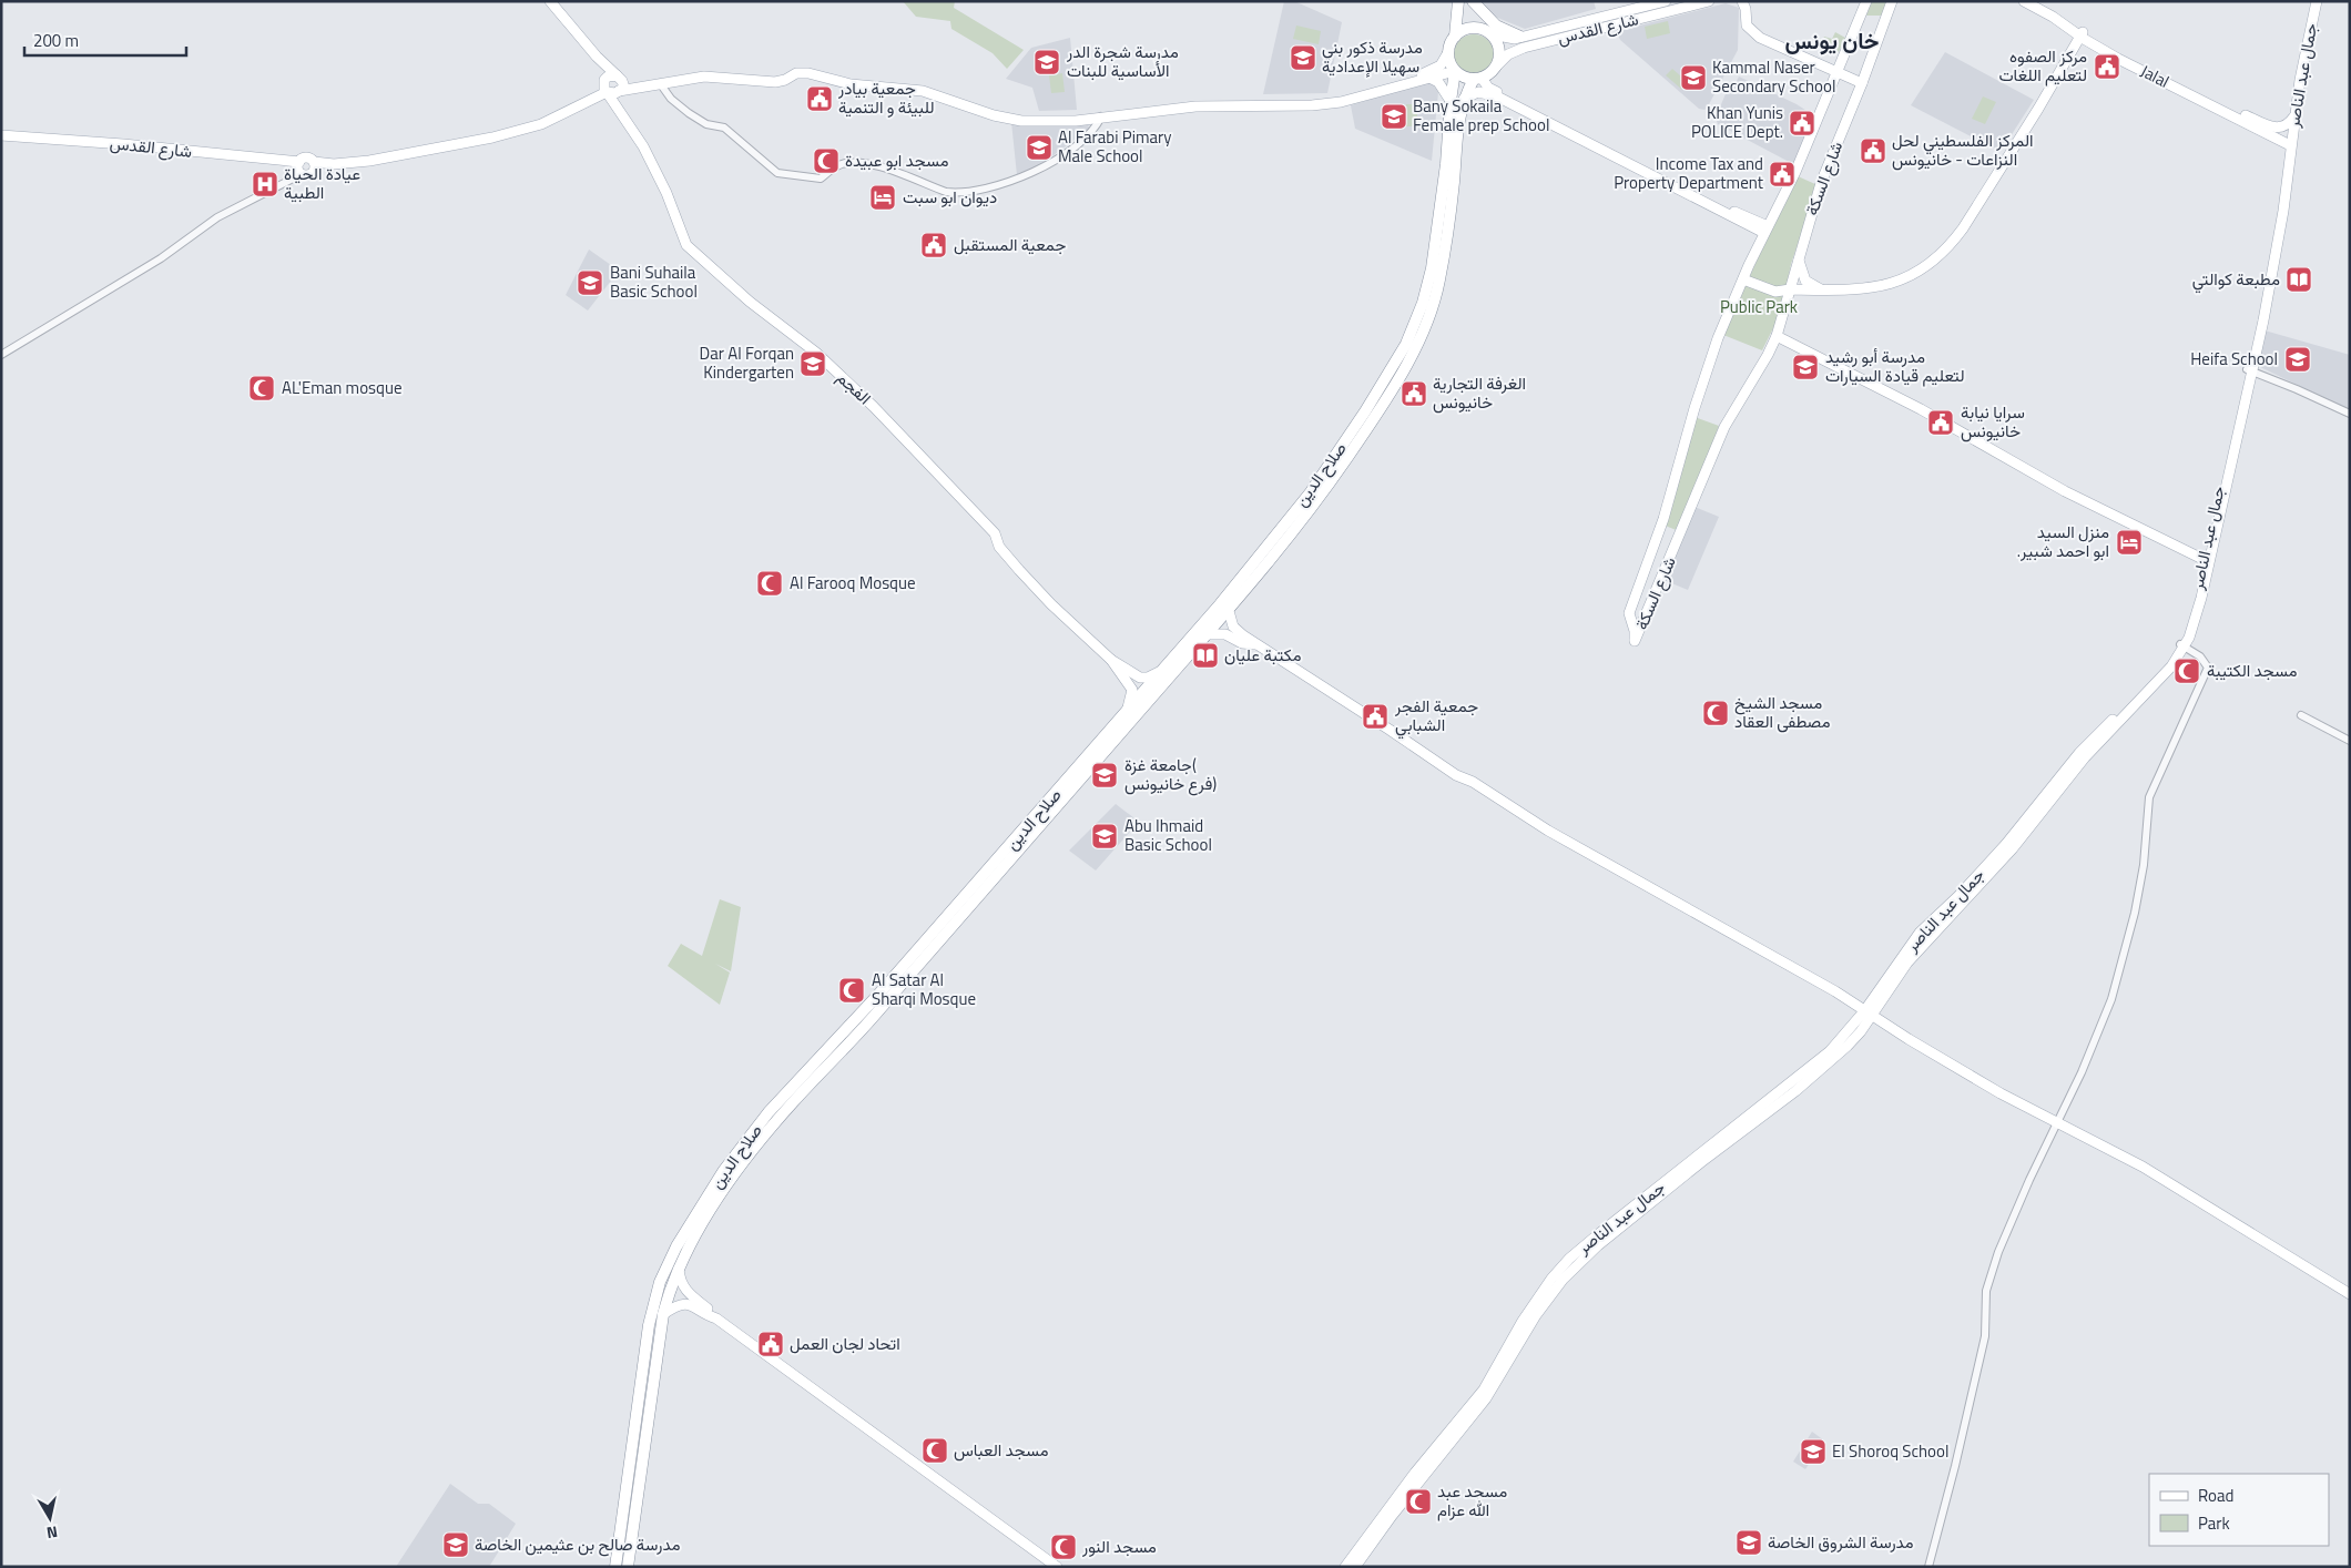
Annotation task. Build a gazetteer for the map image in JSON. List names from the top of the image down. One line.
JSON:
{"streets":{"highway":["صلاح الدين"],"main road":["شارع القدس","جمال عبد الناصر","Jalal","شارع السكة","الفجم"]},"crossings":[["شارع القدس","صلاح الدين"],["جمال عبد الناصر","Jalal"]],"districts":["خان يونس"],"parks":["Public Park"],"places":{"school or university":["مدرسة ذكور بني سهيلا الإعدادية","مدرسة شجرة الدر الأساسية للبنات","Kammal Naser Secondary School","Bany Sokaila Female prep School","Al Farabi Pimary Male School","Bani Suhaila Basic School","Heifa School","Dar Al Forqan Kindergarten","مدرسة أبو رشيد لتعليم قيادة السيارات","جامعة غزة( فرع خانيونس)","Abu Ihmaid Basic School","El Shoroq School","مدرسة الشروق الخاصة","مدرسة صالح بن عثيمين الخاصة"],"public building":["مركز الصفوه لتعليم اللغات","جمعية بيادر للبيئة و التنمية","Khan Yunis POLICE Dept.","المركز الفلسطيني لحل النزاعات - خانيونس","Income Tax and Property Department","جمعية المستقبل","الغرفة التجارية خانيونس","سرايا نيابة خانيونس","جمعية الفجر الشبابي","اتحاد لجان العمل"],"mosque":["مسجد ابو عبيدة","AL'Eman mosque","Al Farooq Mosque","مسجد الكتيبة","مسجد الشيخ مصطفى العقاد","Al Satar Al Sharqi Mosque","مسجد العباس","مسجد عبد الله عزام","مسجد النور"],"hospital":["عيادة الحياة الطبية"],"hotel":["ديوان ابو سبت","منزل السيد .ابو احمد شبير"],"library":["مطبعة كوالتي","مكتبة عليان"]},"legend":["Road","Park"],"scale_bar":"200 m","north":"bottom"}
